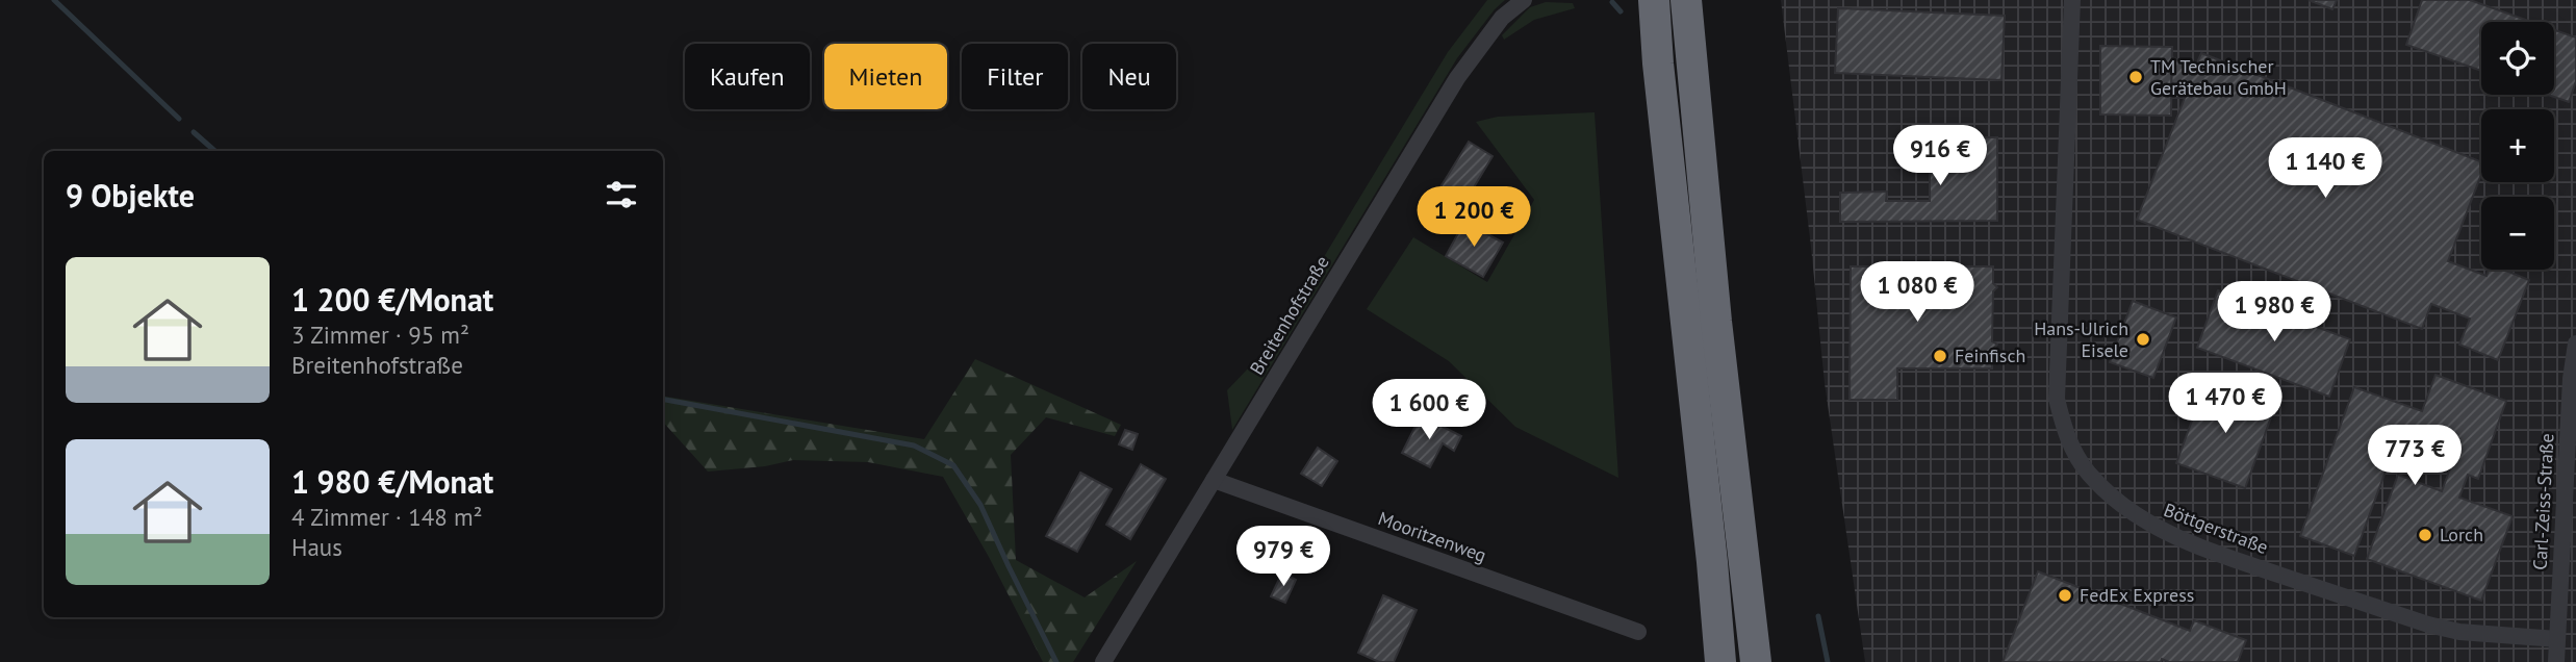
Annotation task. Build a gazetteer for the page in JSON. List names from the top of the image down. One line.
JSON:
{"streets":{"street":["Breitenhofstraße","Carl-Zeiss-Straße","Böttgerstraße","Mooritzenweg"]},"crossings":[["Breitenhofstraße","Mooritzenweg"],["Carl-Zeiss-Straße","Böttgerstraße"]],"places":["TM Technischer Gerätebau GmbH","Hans-Ulrich Eisele","Feinfisch","Lorch","FedEx Express"],"page":{"map_buttons":["+","−"],"chip":["Kaufen","Mieten","Filter","Neu"],"price":["916 €","1 140 €","1 200 €","1 080 €","1 980 €","1 470 €","1 600 €","773 €","979 €"],"heading":"9 Objekte","list":[{"name":"1 200 €/Monat","note":"3 Zimmer · 95 m² · Breitenhofstraße"},{"name":"1 980 €/Monat","note":"4 Zimmer · 148 m² · Haus"}]}}
